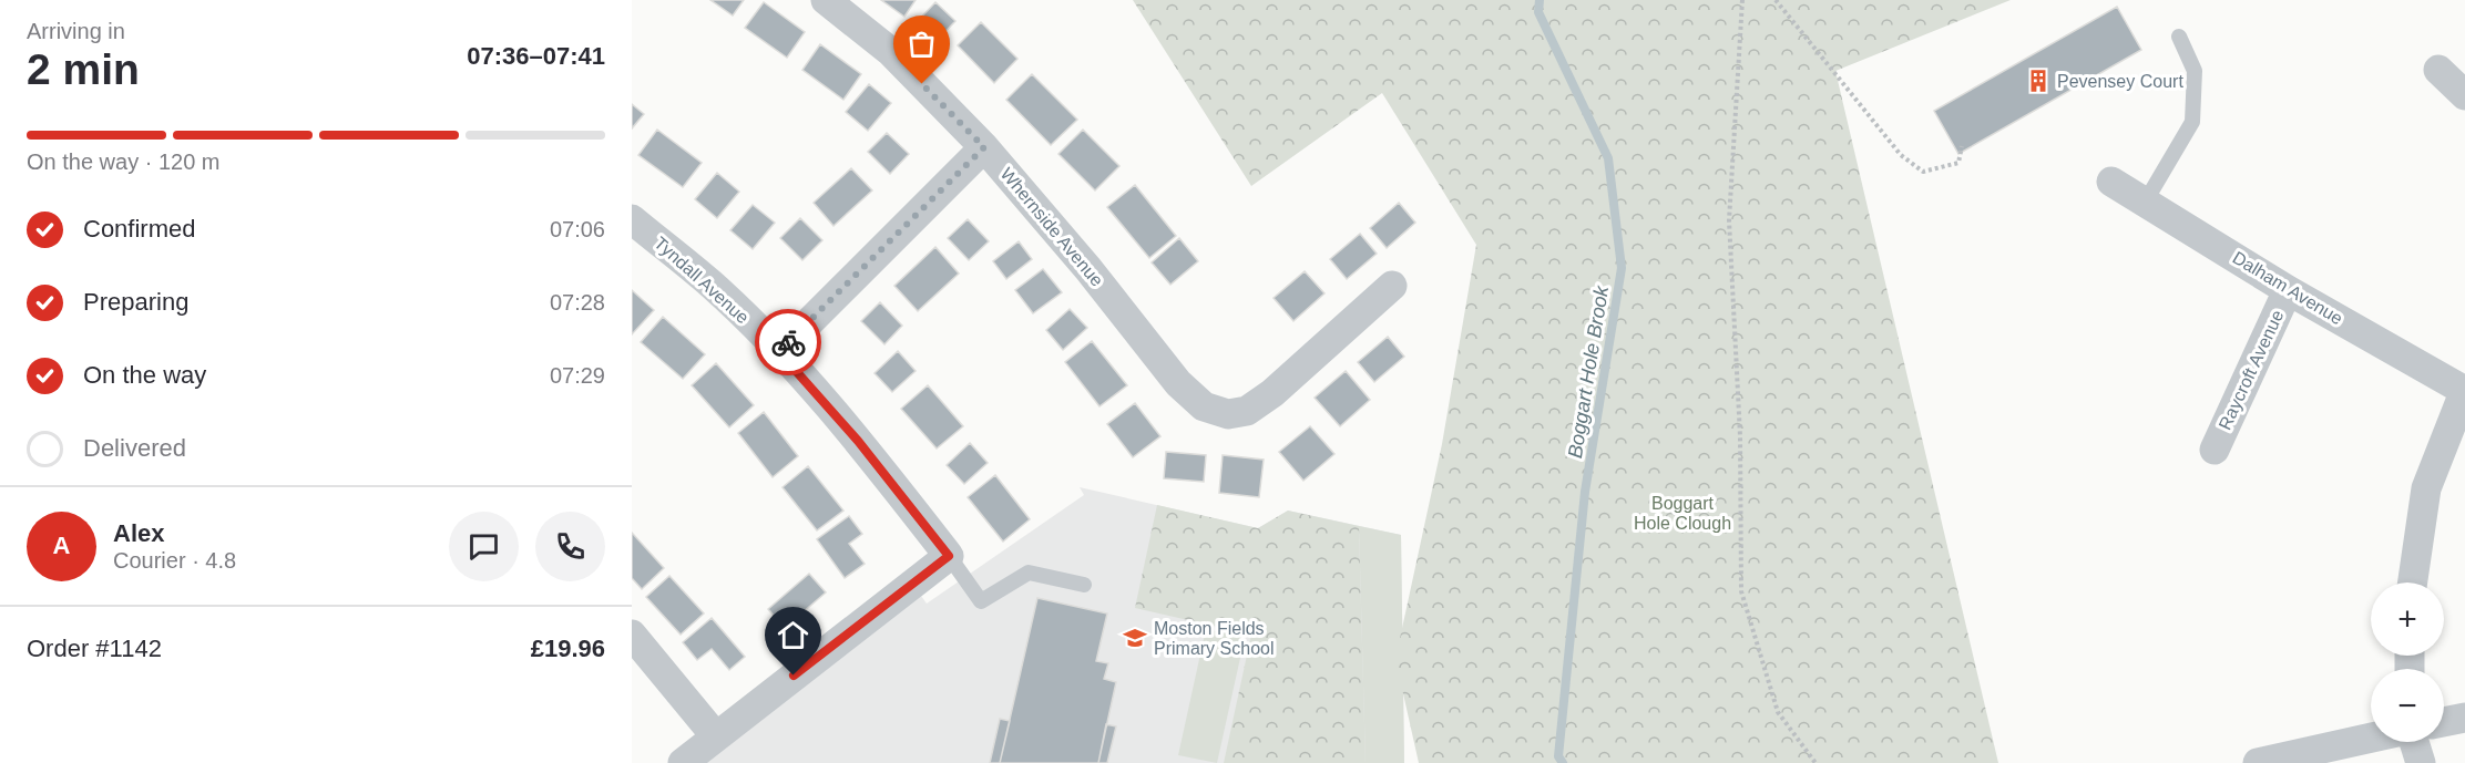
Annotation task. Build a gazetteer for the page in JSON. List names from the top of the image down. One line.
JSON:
{"streets":{"street":["Whernside Avenue","Tyndall Avenue","Dalham Avenue","Raycroft Avenue"]},"crossings":[["Dalham Avenue","Raycroft Avenue"]],"water":["Boggart Hole Brook"],"parks":["Boggart Hole Clough"],"places":{"building":["Pevensey Court"],"school or university":["Moston Fields Primary School"]},"page":{"heading":["2 min","Arriving in","07:36–07:41"],"panel":["Alex","Courier · 4.8","Order #1142","£19.96"],"bar":"On the way · 120 m","list":[["Confirmed","07:06"],["Preparing","07:28"],["On the way","07:29"],"Delivered"],"round":"A","map_buttons":["+","−"]}}
